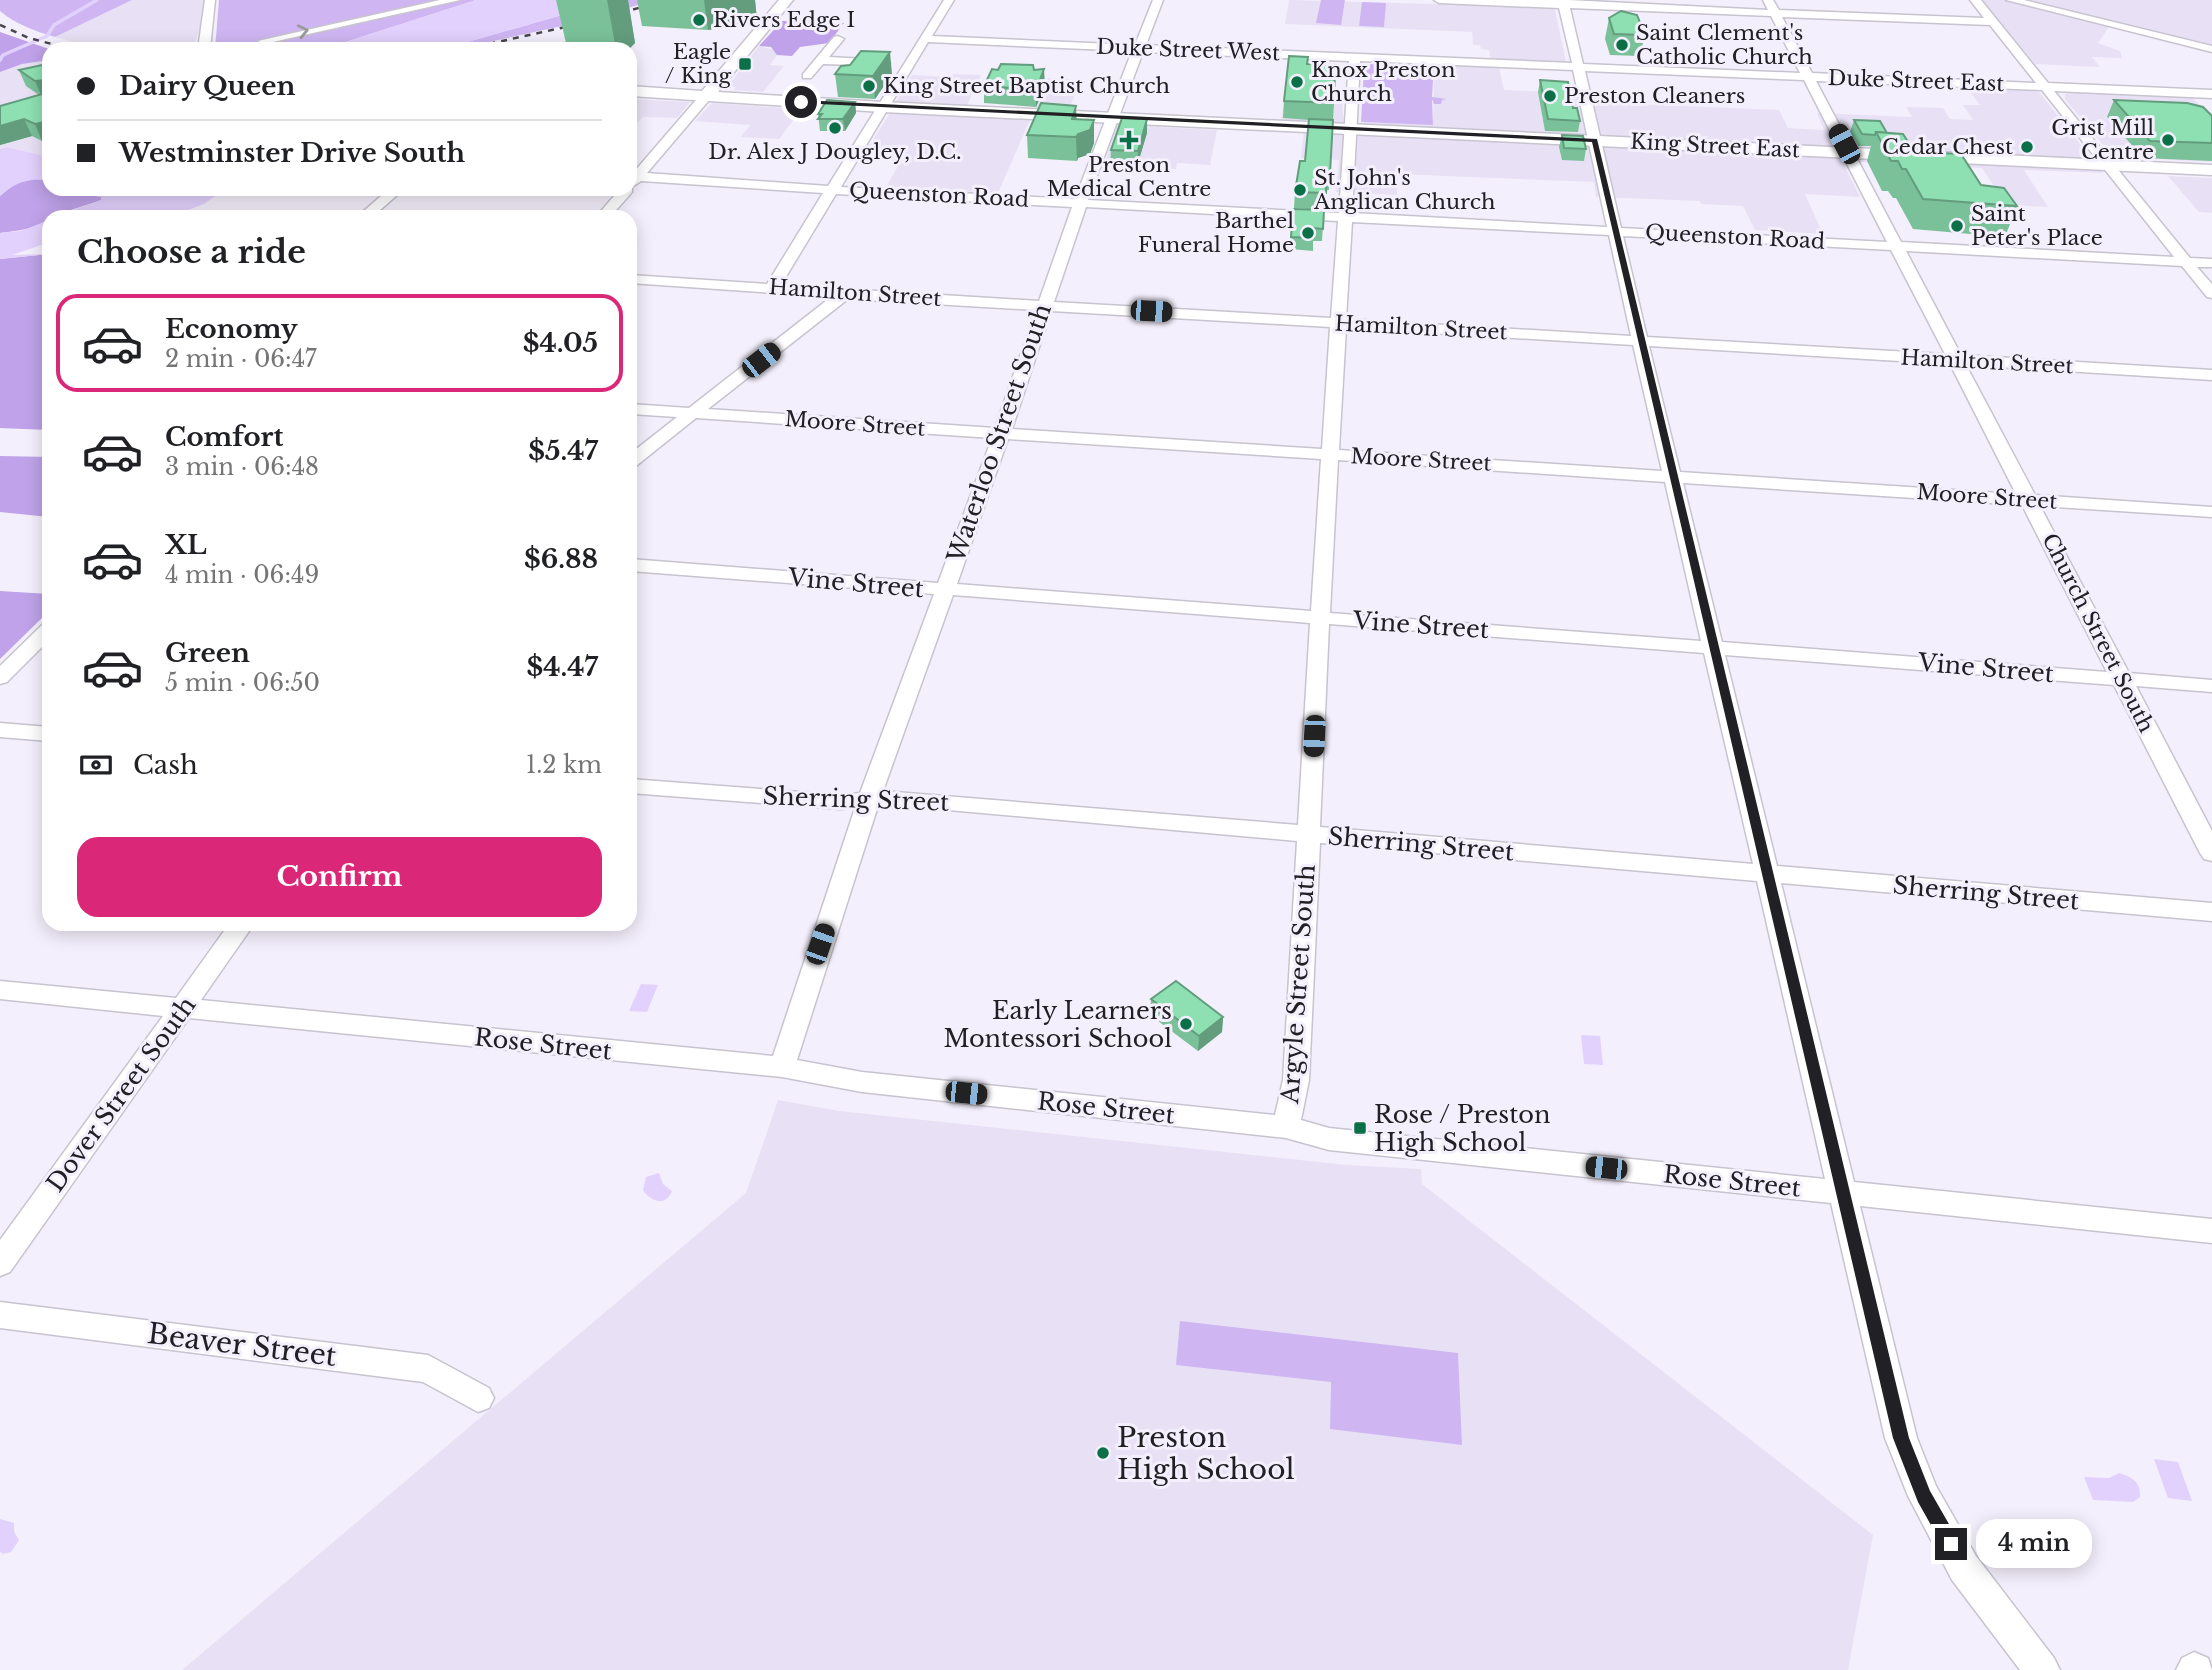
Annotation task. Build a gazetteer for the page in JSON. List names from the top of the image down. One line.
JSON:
{"streets":{"main road":["King Street East"],"street":["Duke Street West","Duke Street East","Queenston Road","Hamilton Street","Moore Street","Waterloo Street South","Vine Street","Church Street South","Sherring Street","Argyle Street South","Rose Street","Dover Street South","Beaver Street"]},"crossings":[["Duke Street West","Duke Street East"],["Duke Street West","Waterloo Street South"],["Duke Street West","Argyle Street South"],["Duke Street East","Church Street South"],["King Street East","Waterloo Street South"],["King Street East","Church Street South"],["King Street East","Argyle Street South"],["Queenston Road","Waterloo Street South"],["Queenston Road","Church Street South"],["Queenston Road","Argyle Street South"],["Hamilton Street","Waterloo Street South"],["Hamilton Street","Church Street South"],["Hamilton Street","Argyle Street South"],["Moore Street","Waterloo Street South"],["Moore Street","Church Street South"],["Moore Street","Argyle Street South"],["Waterloo Street South","Vine Street"],["Waterloo Street South","Sherring Street"],["Waterloo Street South","Rose Street"],["Vine Street","Church Street South"],["Vine Street","Argyle Street South"],["Sherring Street","Argyle Street South"],["Argyle Street South","Rose Street"],["Rose Street","Dover Street South"]],"places":{"other":["Rivers Edge I","Saint Clement's Catholic Church","Knox Preston Church","King Street Baptist Church","Preston Cleaners","Dr. Alex J Dougley, D.C.","Grist Mill Centre","Cedar Chest","St. John's Anglican Church","Saint Peter's Place","Barthel Funeral Home","Early Learners Montessori School","Preston High School"],"transit":["Eagle / King","Rose / Preston High School"],"health":["Preston Medical Centre"]},"page":{"banner":["Dairy Queen","Westminster Drive South"],"heading":"Choose a ride","list":[{"name":"Economy","note":"2 min · 06:47","value":"$4.05"},{"name":"Comfort","note":"3 min · 06:48","value":"$5.47"},{"name":"XL","note":"4 min · 06:49","value":"$6.88"},{"name":"Green","note":"5 min · 06:50","value":"$4.47"}],"pay":["Cash","1.2 km"],"buttons":"Confirm","bubble":"4 min"}}
